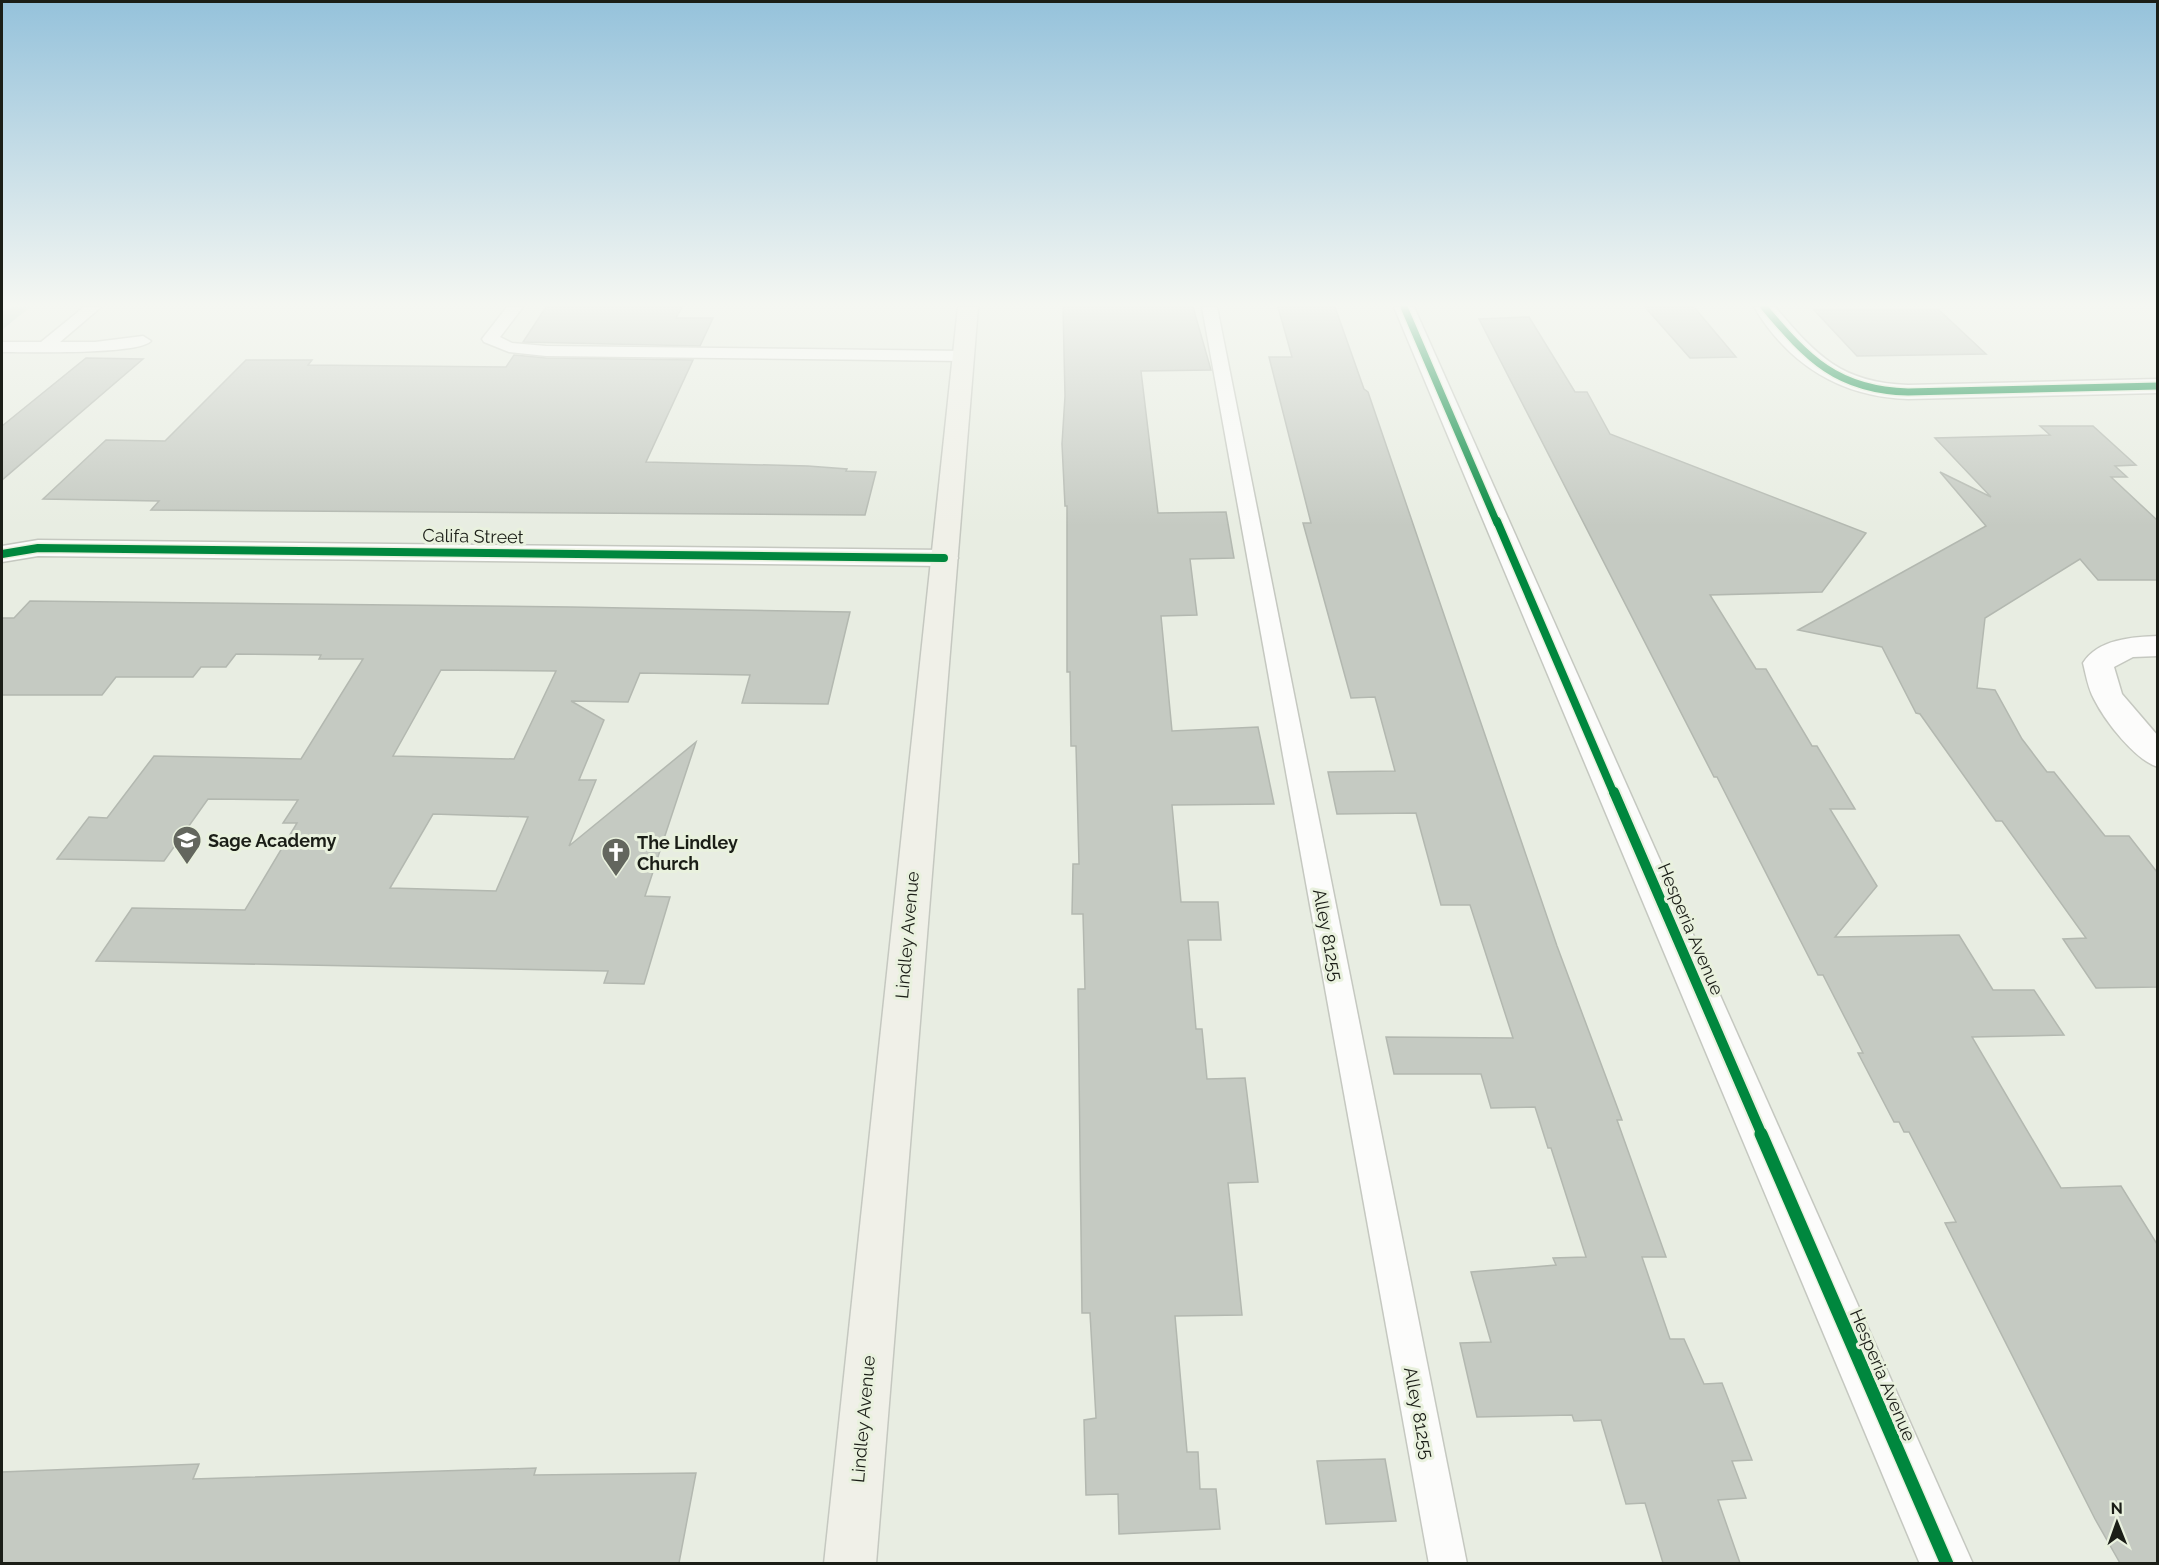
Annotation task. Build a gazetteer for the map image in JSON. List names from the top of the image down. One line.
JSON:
{"streets":{"main road":["Lindley Avenue"],"street":["Califa Street","Hesperia Avenue"],"lane":["Alley 81255"]},"crossings":[["Califa Street","Lindley Avenue"]],"places":{"school or university":["Sage Academy"],"church":["The Lindley Church"]},"north":"top"}
